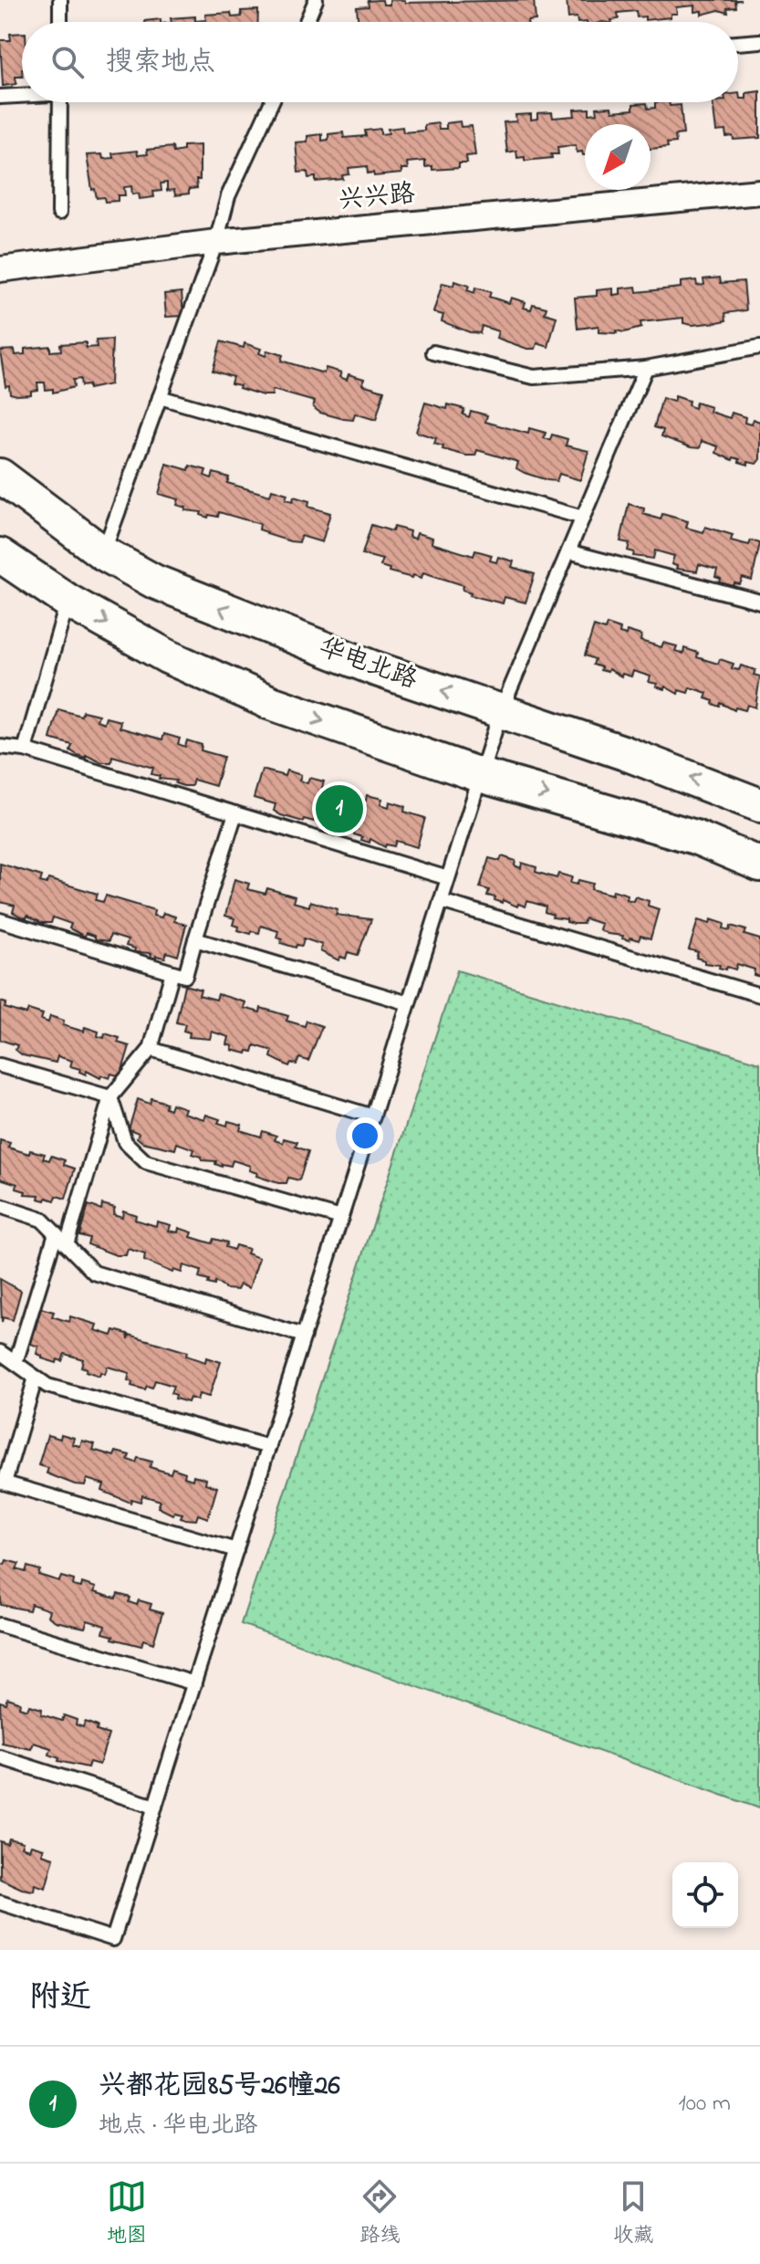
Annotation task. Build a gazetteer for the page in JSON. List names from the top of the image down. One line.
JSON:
{"streets":{"main road":["华电北路"],"street":["兴兴路"]},"north":"bottom left","page":{"search":"搜索地点","pins":"1","heading":"附近","list":[{"mark":"1","name":"兴都花园85号26幢26","note":"地点 · 华电北路","value":"100 m"}],"nav":["地图","路线","收藏"]}}
